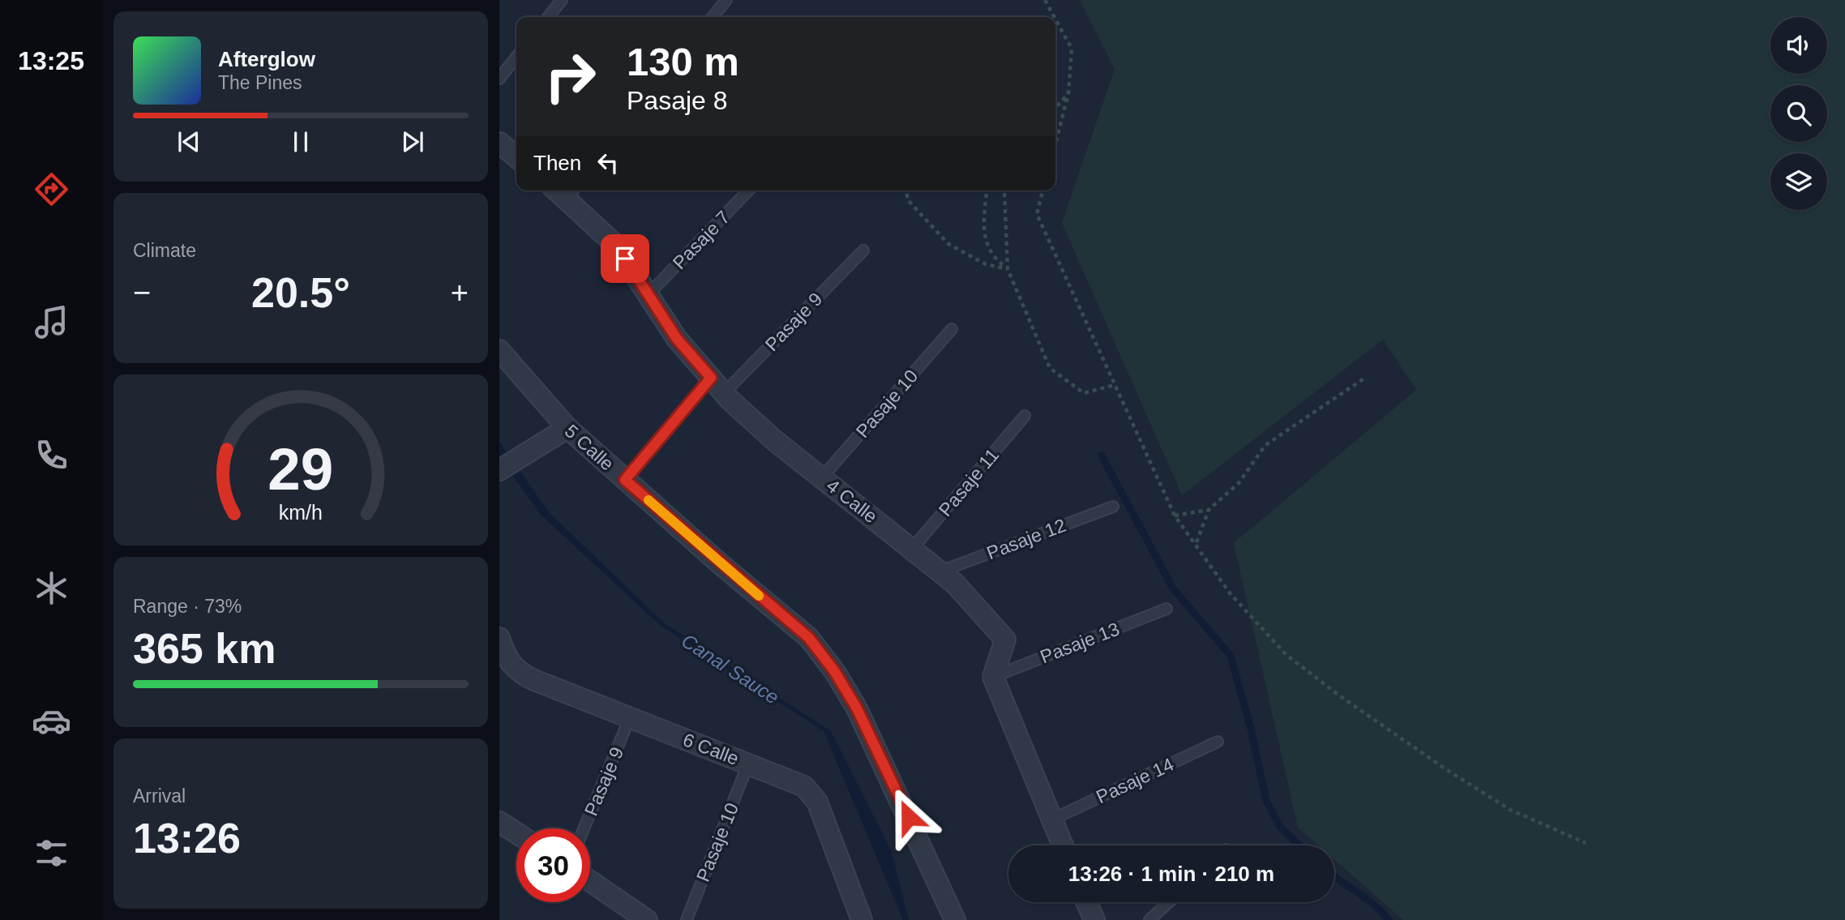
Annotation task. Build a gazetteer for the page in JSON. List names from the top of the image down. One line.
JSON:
{"streets":{"street":["5 Calle","4 Calle","6 Calle"],"lane":["Pasaje 7","Pasaje 9","Pasaje 10","Pasaje 11","Pasaje 12","Pasaje 13","Pasaje 14"]},"crossings":[["Pasaje 7","4 Calle"],["Pasaje 9","4 Calle"],["Pasaje 9","6 Calle"],["Pasaje 10","4 Calle"],["Pasaje 10","6 Calle"],["Pasaje 11","4 Calle"],["4 Calle","Pasaje 12"],["4 Calle","Pasaje 13"]],"water":["Canal Sauce"],"page":{"tabs":"13:25","turn":["130 m","Pasaje 8"],"song":["Afterglow","The Pines"],"then":"Then","tile":["Climate",["Range · 73%","365 km"],["Arrival","13:26"]],"heat":["−","20.5°","+"],"limit":"30","trip":"13:26 · 1 min · 210 m","gauge":["29","km/h"]}}
